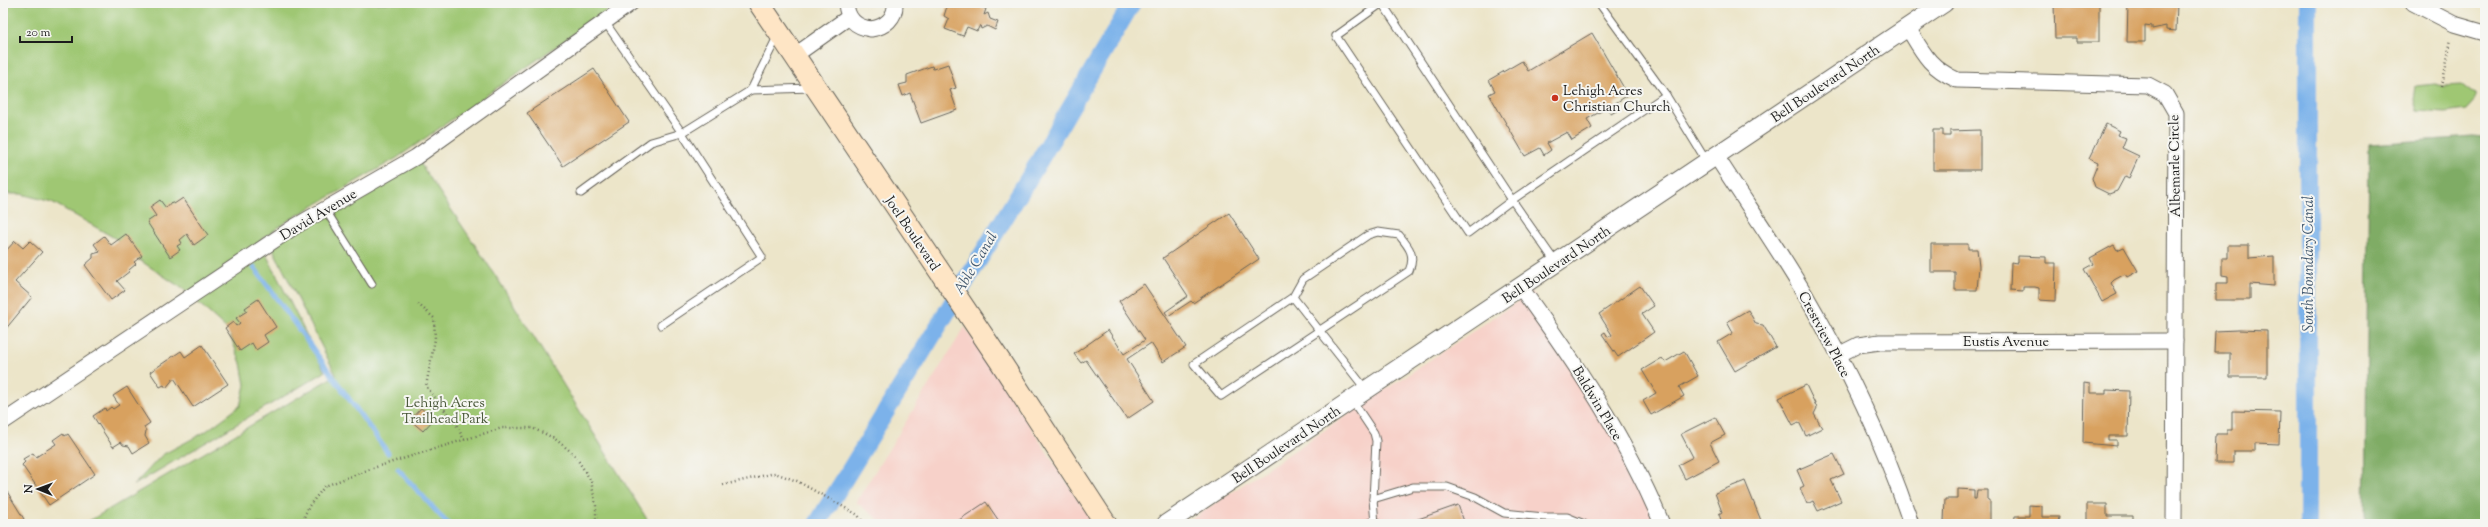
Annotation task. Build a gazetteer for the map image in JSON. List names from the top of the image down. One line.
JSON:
{"streets":{"main road":["Joel Boulevard"],"street":["Bell Boulevard North","Albemarle Circle","David Avenue","Crestview Place","Eustis Avenue","Baldwin Place"]},"crossings":[["Bell Boulevard North","Albemarle Circle"],["Bell Boulevard North","Crestview Place"],["Bell Boulevard North","Baldwin Place"],["Albemarle Circle","Eustis Avenue"],["Crestview Place","Eustis Avenue"]],"water":["Able Canal","South Boundary Canal"],"parks":["Lehigh Acres Trailhead Park"],"places":["Lehigh Acres Christian Church"],"scale_bar":"20 m","north":"left"}
